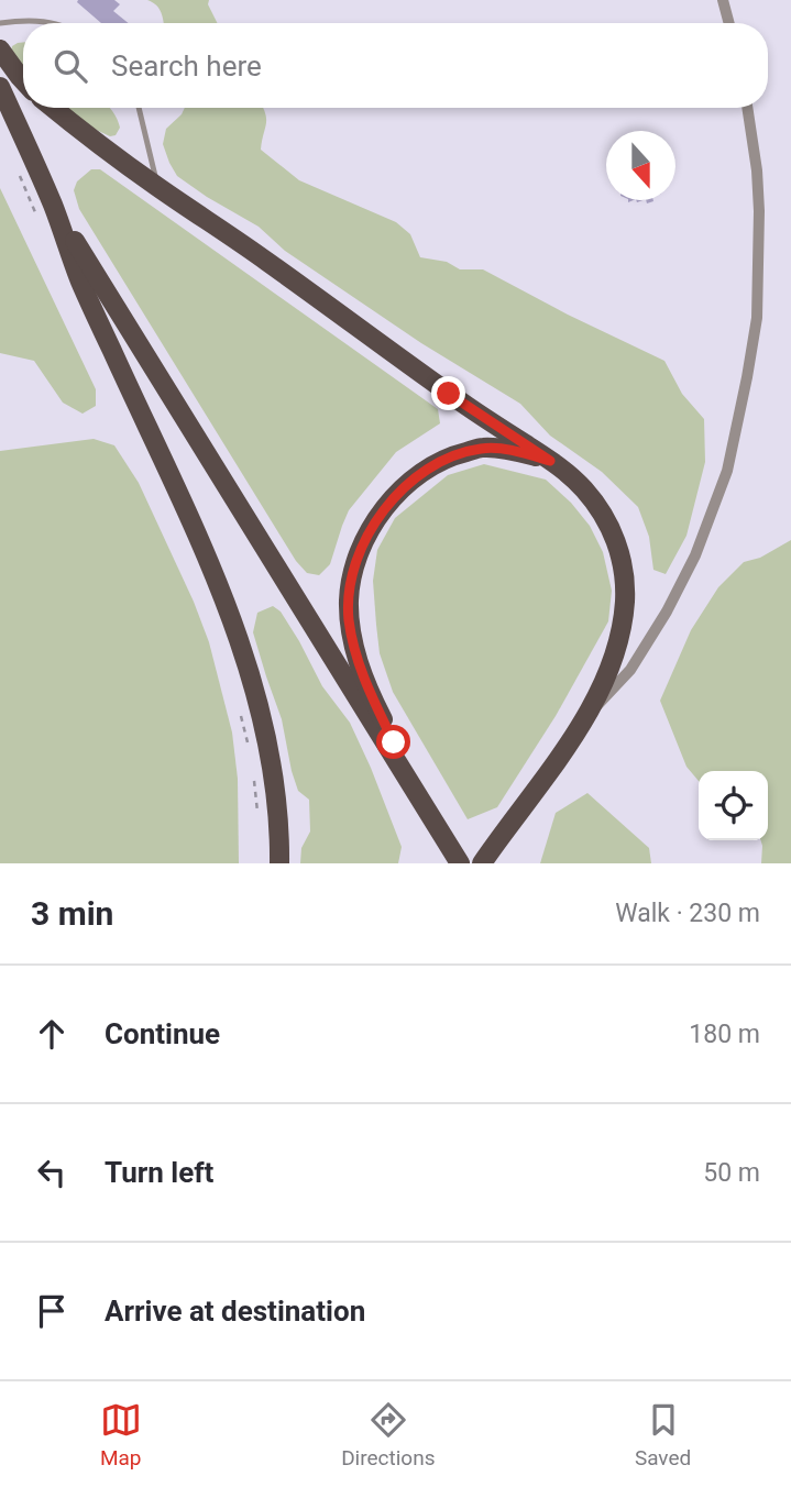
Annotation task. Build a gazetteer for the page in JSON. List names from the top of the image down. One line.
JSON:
{"north":"bottom","page":{"search":"Search here","heading":["3 min","Walk · 230 m"],"list":[["Continue","180 m"],["Turn left","50 m"],"Arrive at destination"],"nav":["Map","Directions","Saved"]}}
